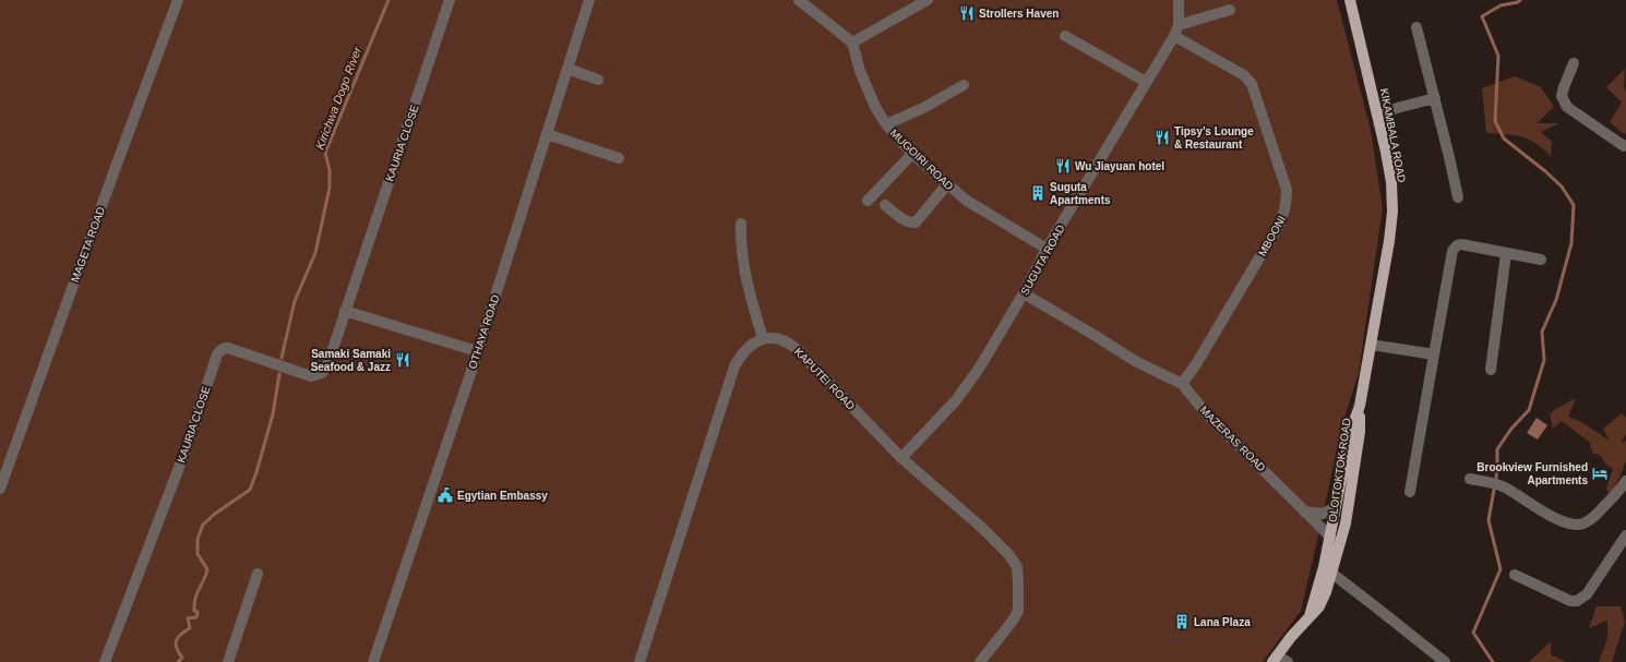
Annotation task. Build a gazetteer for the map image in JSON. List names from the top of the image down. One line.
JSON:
{"streets":{"main road":["KIKAMBALA ROAD","OLOITOKTOK ROAD"],"street":["KAURIA CLOSE","MUGOIRI ROAD","MBOONI","MAGETA ROAD","SUGUTA ROAD","OTHAYA ROAD","KAPUTEI ROAD","MAZERAS ROAD"]},"crossings":[["KIKAMBALA ROAD","OLOITOKTOK ROAD"],["MUGOIRI ROAD","SUGUTA ROAD"],["MBOONI","SUGUTA ROAD"],["MBOONI","MAZERAS ROAD"],["SUGUTA ROAD","KAPUTEI ROAD"],["SUGUTA ROAD","MAZERAS ROAD"],["MAZERAS ROAD","OLOITOKTOK ROAD"]],"water":["Kirichwa Dogo River"],"places":{"restaurant":["Strollers Haven","Tipsy’s Lounge & Restaurant","Wu Jiayuan hotel","Samaki Samaki Seafood & Jazz"],"building":["Suguta Apartments","Lana Plaza"],"hotel":["Brookview Furnished Apartments"],"public building":["Egytian Embassy"]}}
